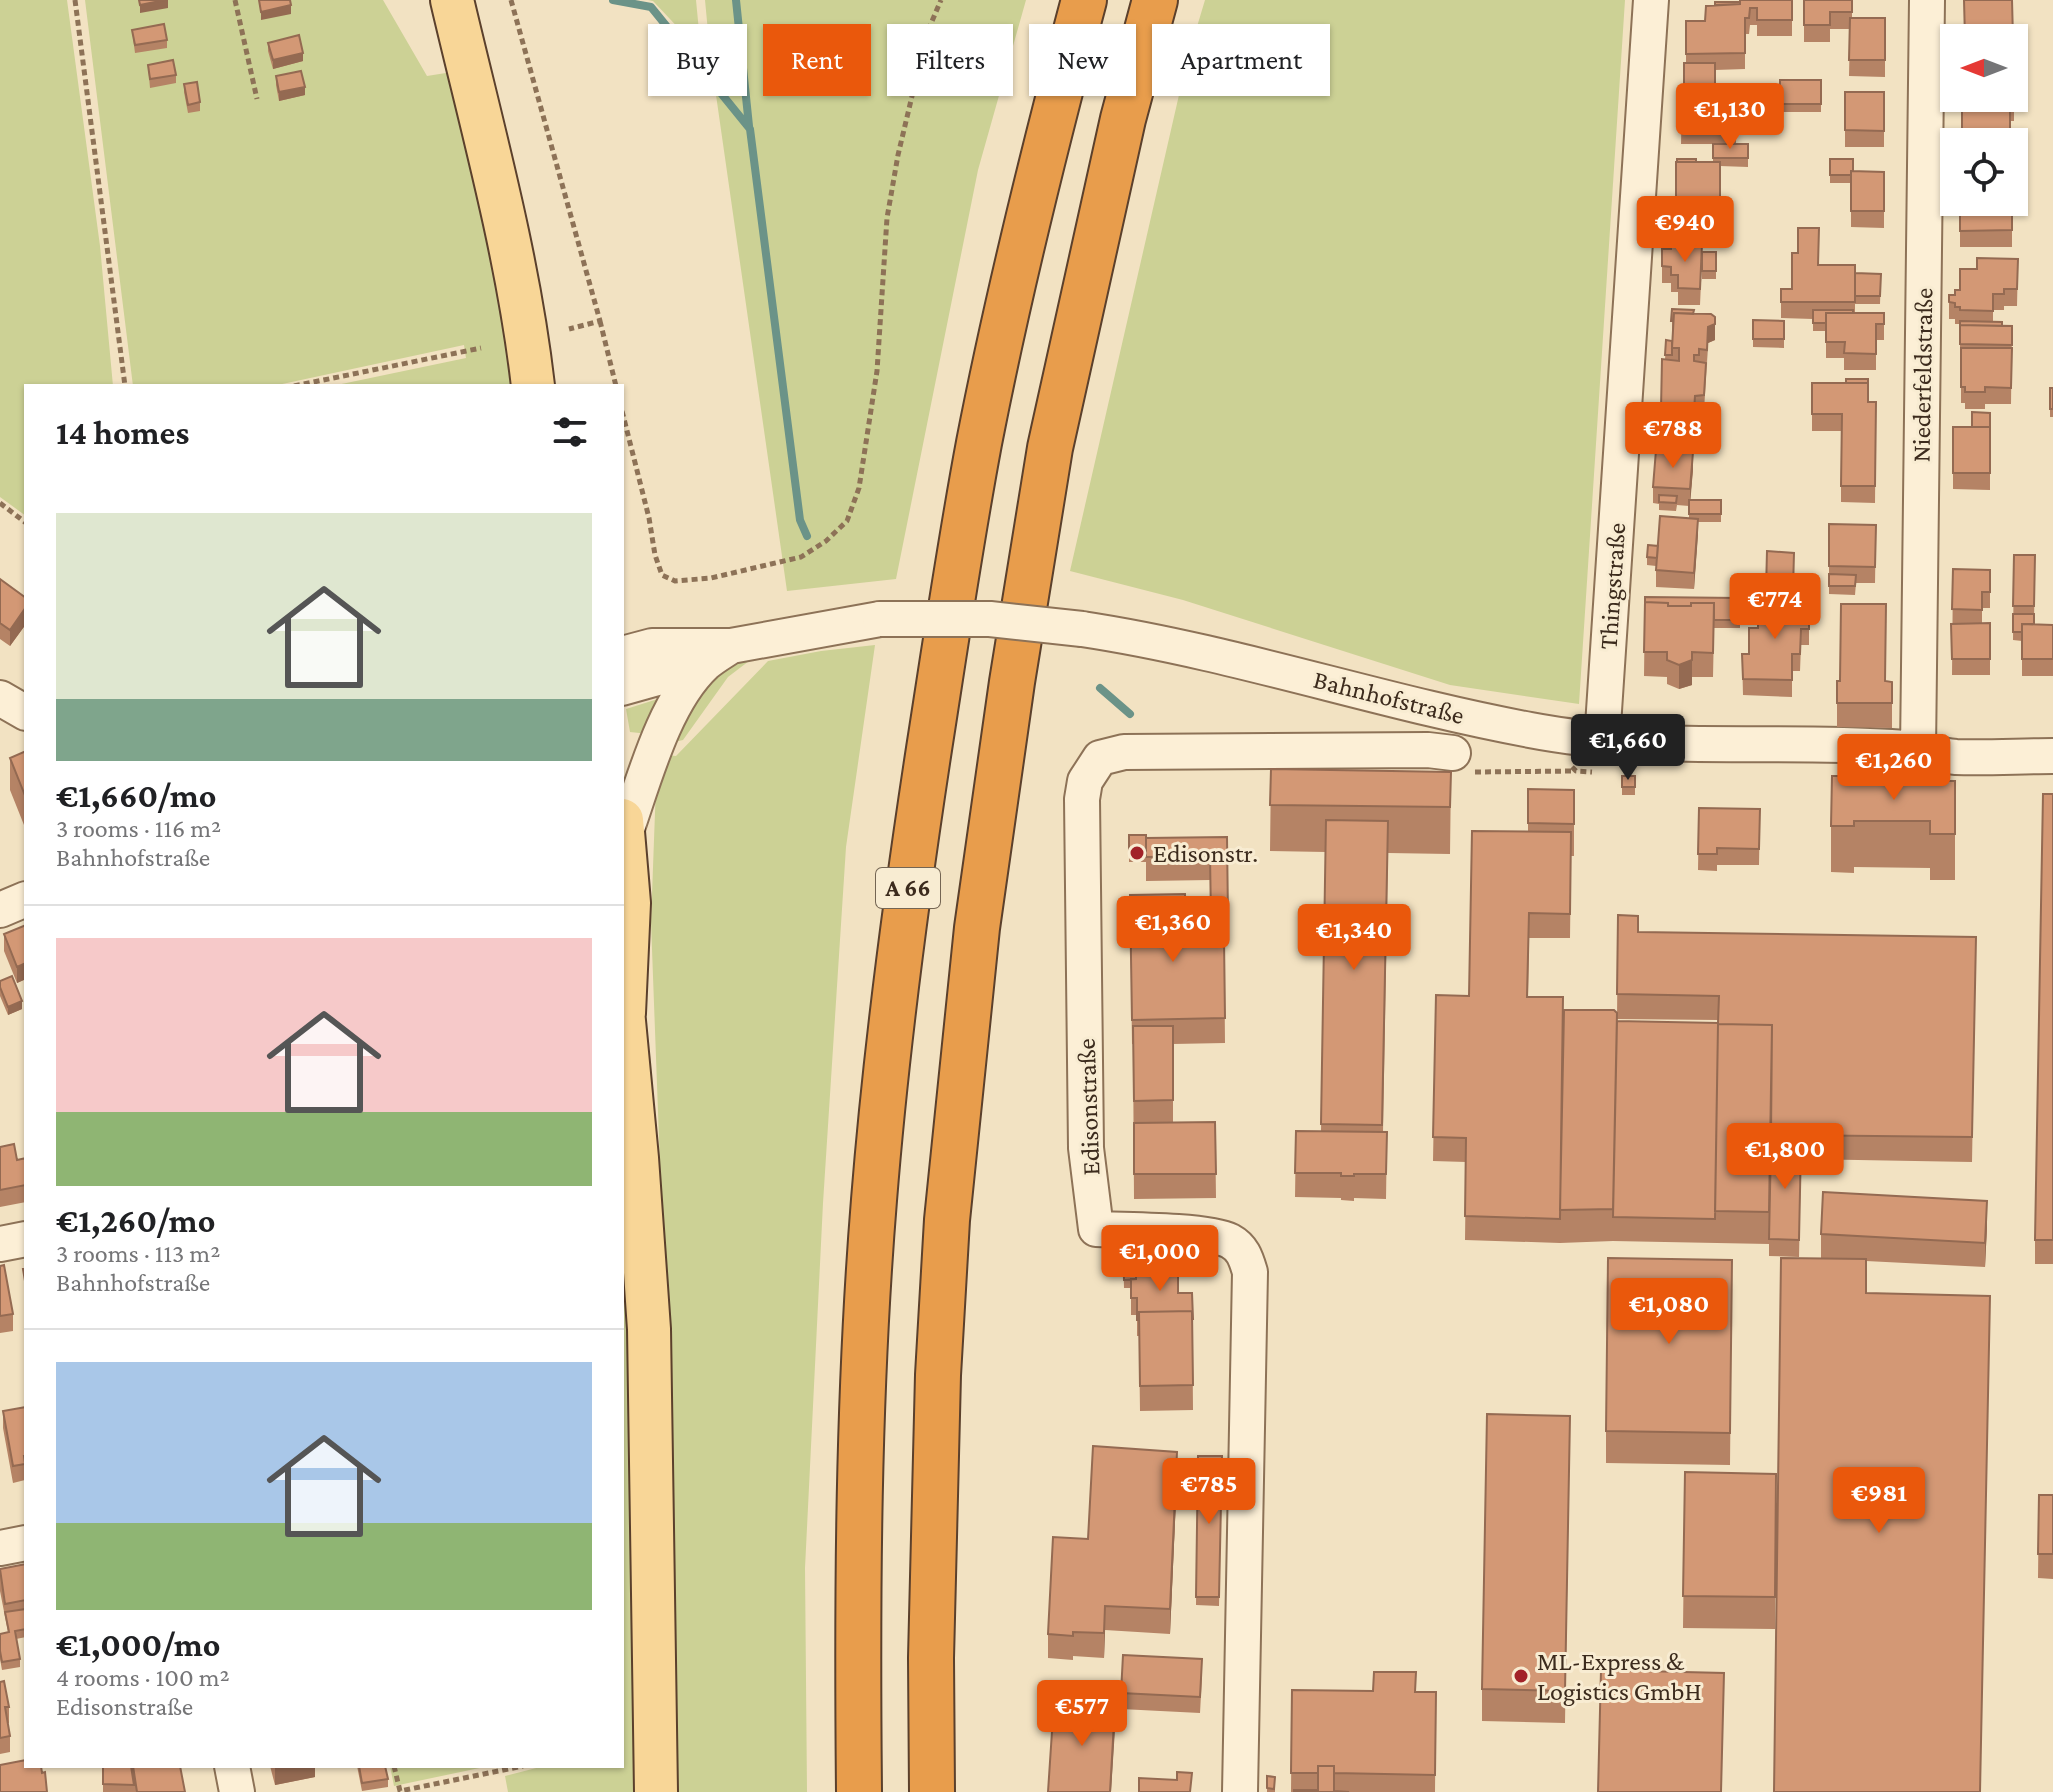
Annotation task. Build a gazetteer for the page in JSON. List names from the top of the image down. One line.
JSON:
{"streets":{"highway":["A 66"],"street":["Niederfeldstraße","Thingstraße","Bahnhofstraße","Edisonstraße"]},"crossings":[["Niederfeldstraße","Bahnhofstraße"],["Thingstraße","Bahnhofstraße"],["Bahnhofstraße","Edisonstraße"]],"places":["Edisonstr.","ML-Express & Logistics GmbH"],"north":"left","page":{"chip":["Buy","Rent","Filters","New","Apartment"],"price":["€1,130","€940","€788","€774","€1,660","€1,260","€1,360","€1,340","€1,800","€1,000","€1,080","€785","€981","€577"],"heading":"14 homes","list":[{"name":"€1,660/mo","note":"3 rooms · 116 m² · Bahnhofstraße"},{"name":"€1,260/mo","note":"3 rooms · 113 m² · Bahnhofstraße"},{"name":"€1,000/mo","note":"4 rooms · 100 m² · Edisonstraße"}]}}
